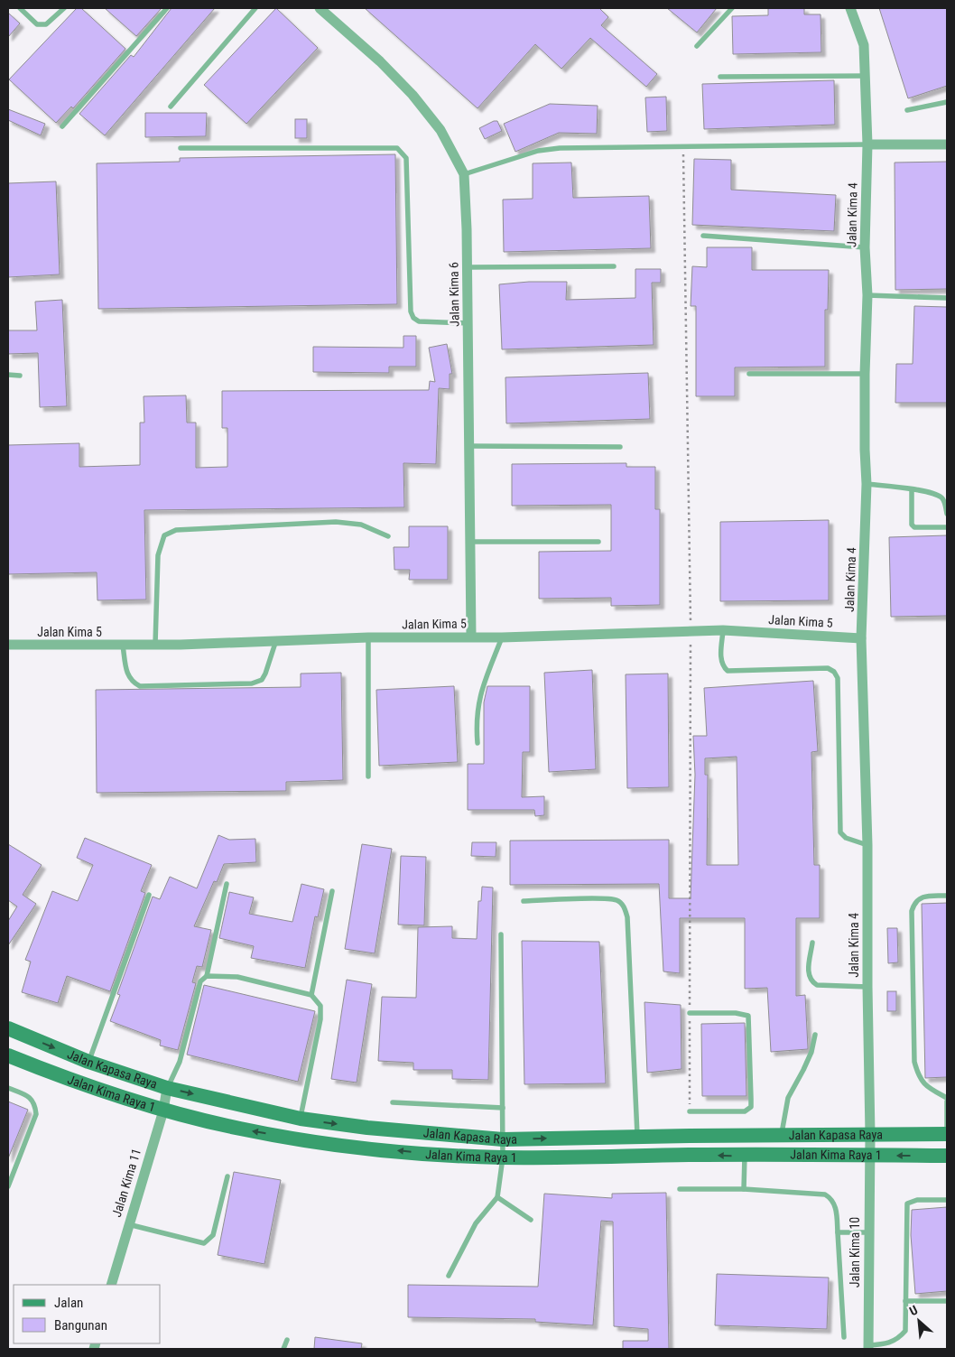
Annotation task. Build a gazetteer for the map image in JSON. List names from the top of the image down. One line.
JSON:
{"streets":{"main road":["Jalan Kapasa Raya","Jalan Kima Raya 1"],"street":["Jalan Kima 4","Jalan Kima 6","Jalan Kima 5","Jalan Kima 11","Jalan Kima 10"]},"crossings":[["Jalan Kima 4","Jalan Kima 5"],["Jalan Kima 4","Jalan Kapasa Raya"],["Jalan Kima 4","Jalan Kima Raya 1"],["Jalan Kima 4","Jalan Kima 10"],["Jalan Kima 6","Jalan Kima 5"],["Jalan Kapasa Raya","Jalan Kima 11"],["Jalan Kima Raya 1","Jalan Kima 11"],["Jalan Kima Raya 1","Jalan Kima 10"]],"one_way":["Jalan Kapasa Raya","Jalan Kima Raya 1"],"legend":["Jalan","Bangunan"],"north":"top left"}
